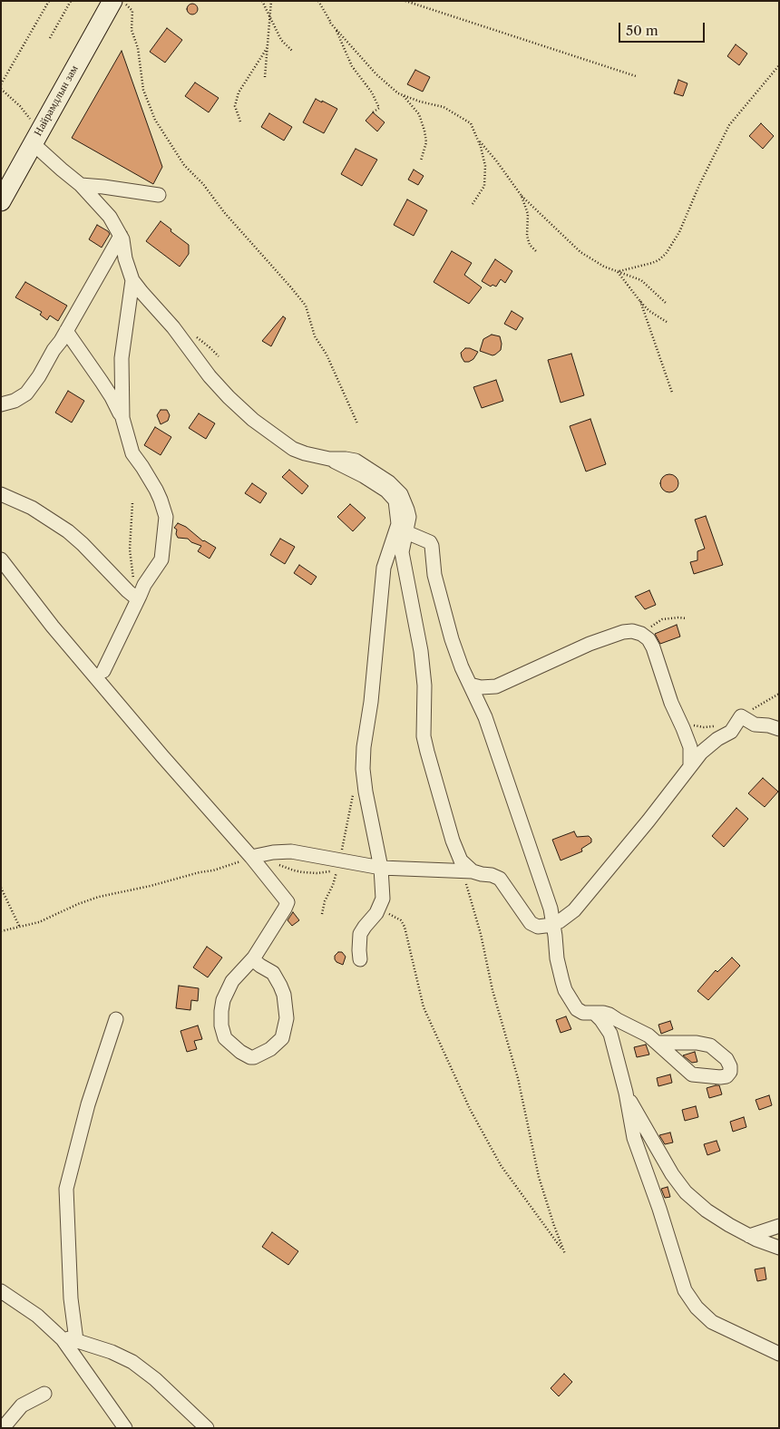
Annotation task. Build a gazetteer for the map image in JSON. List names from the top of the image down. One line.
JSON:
{"streets":{"main road":["Найрамдлын зам"]},"scale_bar":"50 m"}
